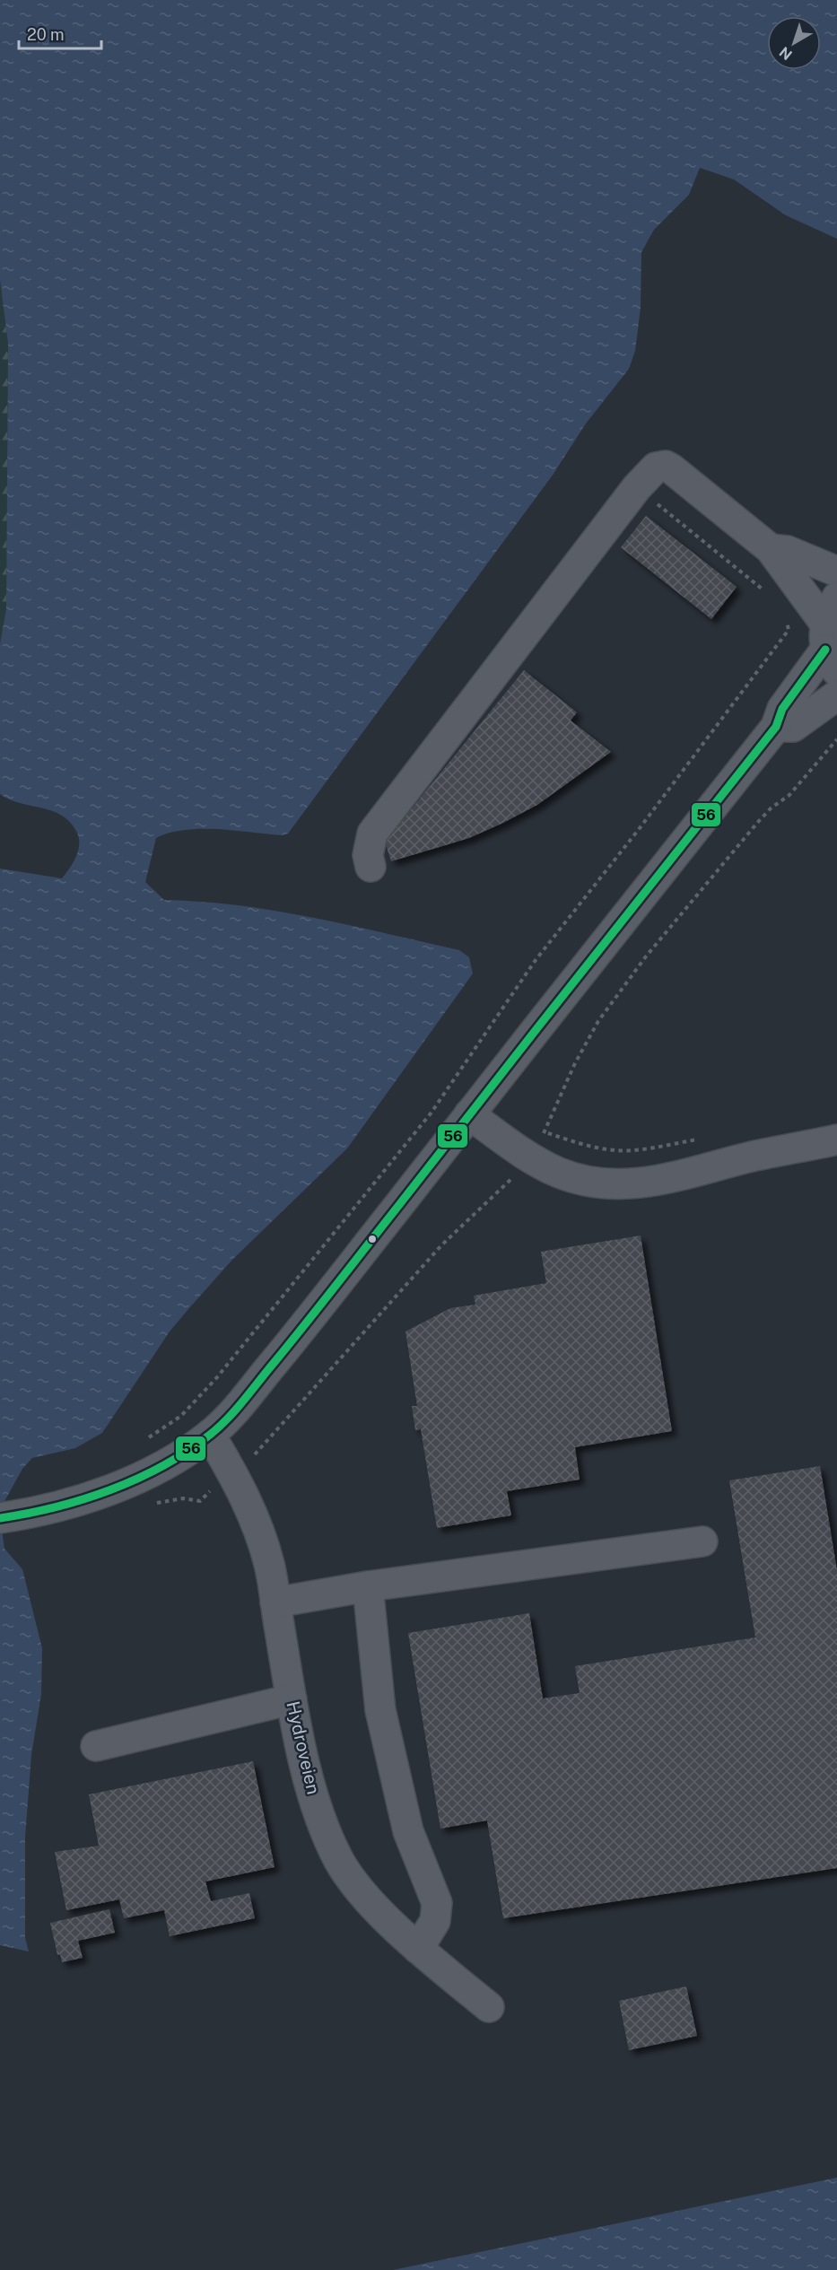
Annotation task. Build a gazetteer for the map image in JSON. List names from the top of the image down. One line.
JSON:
{"streets":{"street":["Hydroveien"]},"lines":["transit line 56"],"scale_bar":"20 m","north":"bottom left"}
